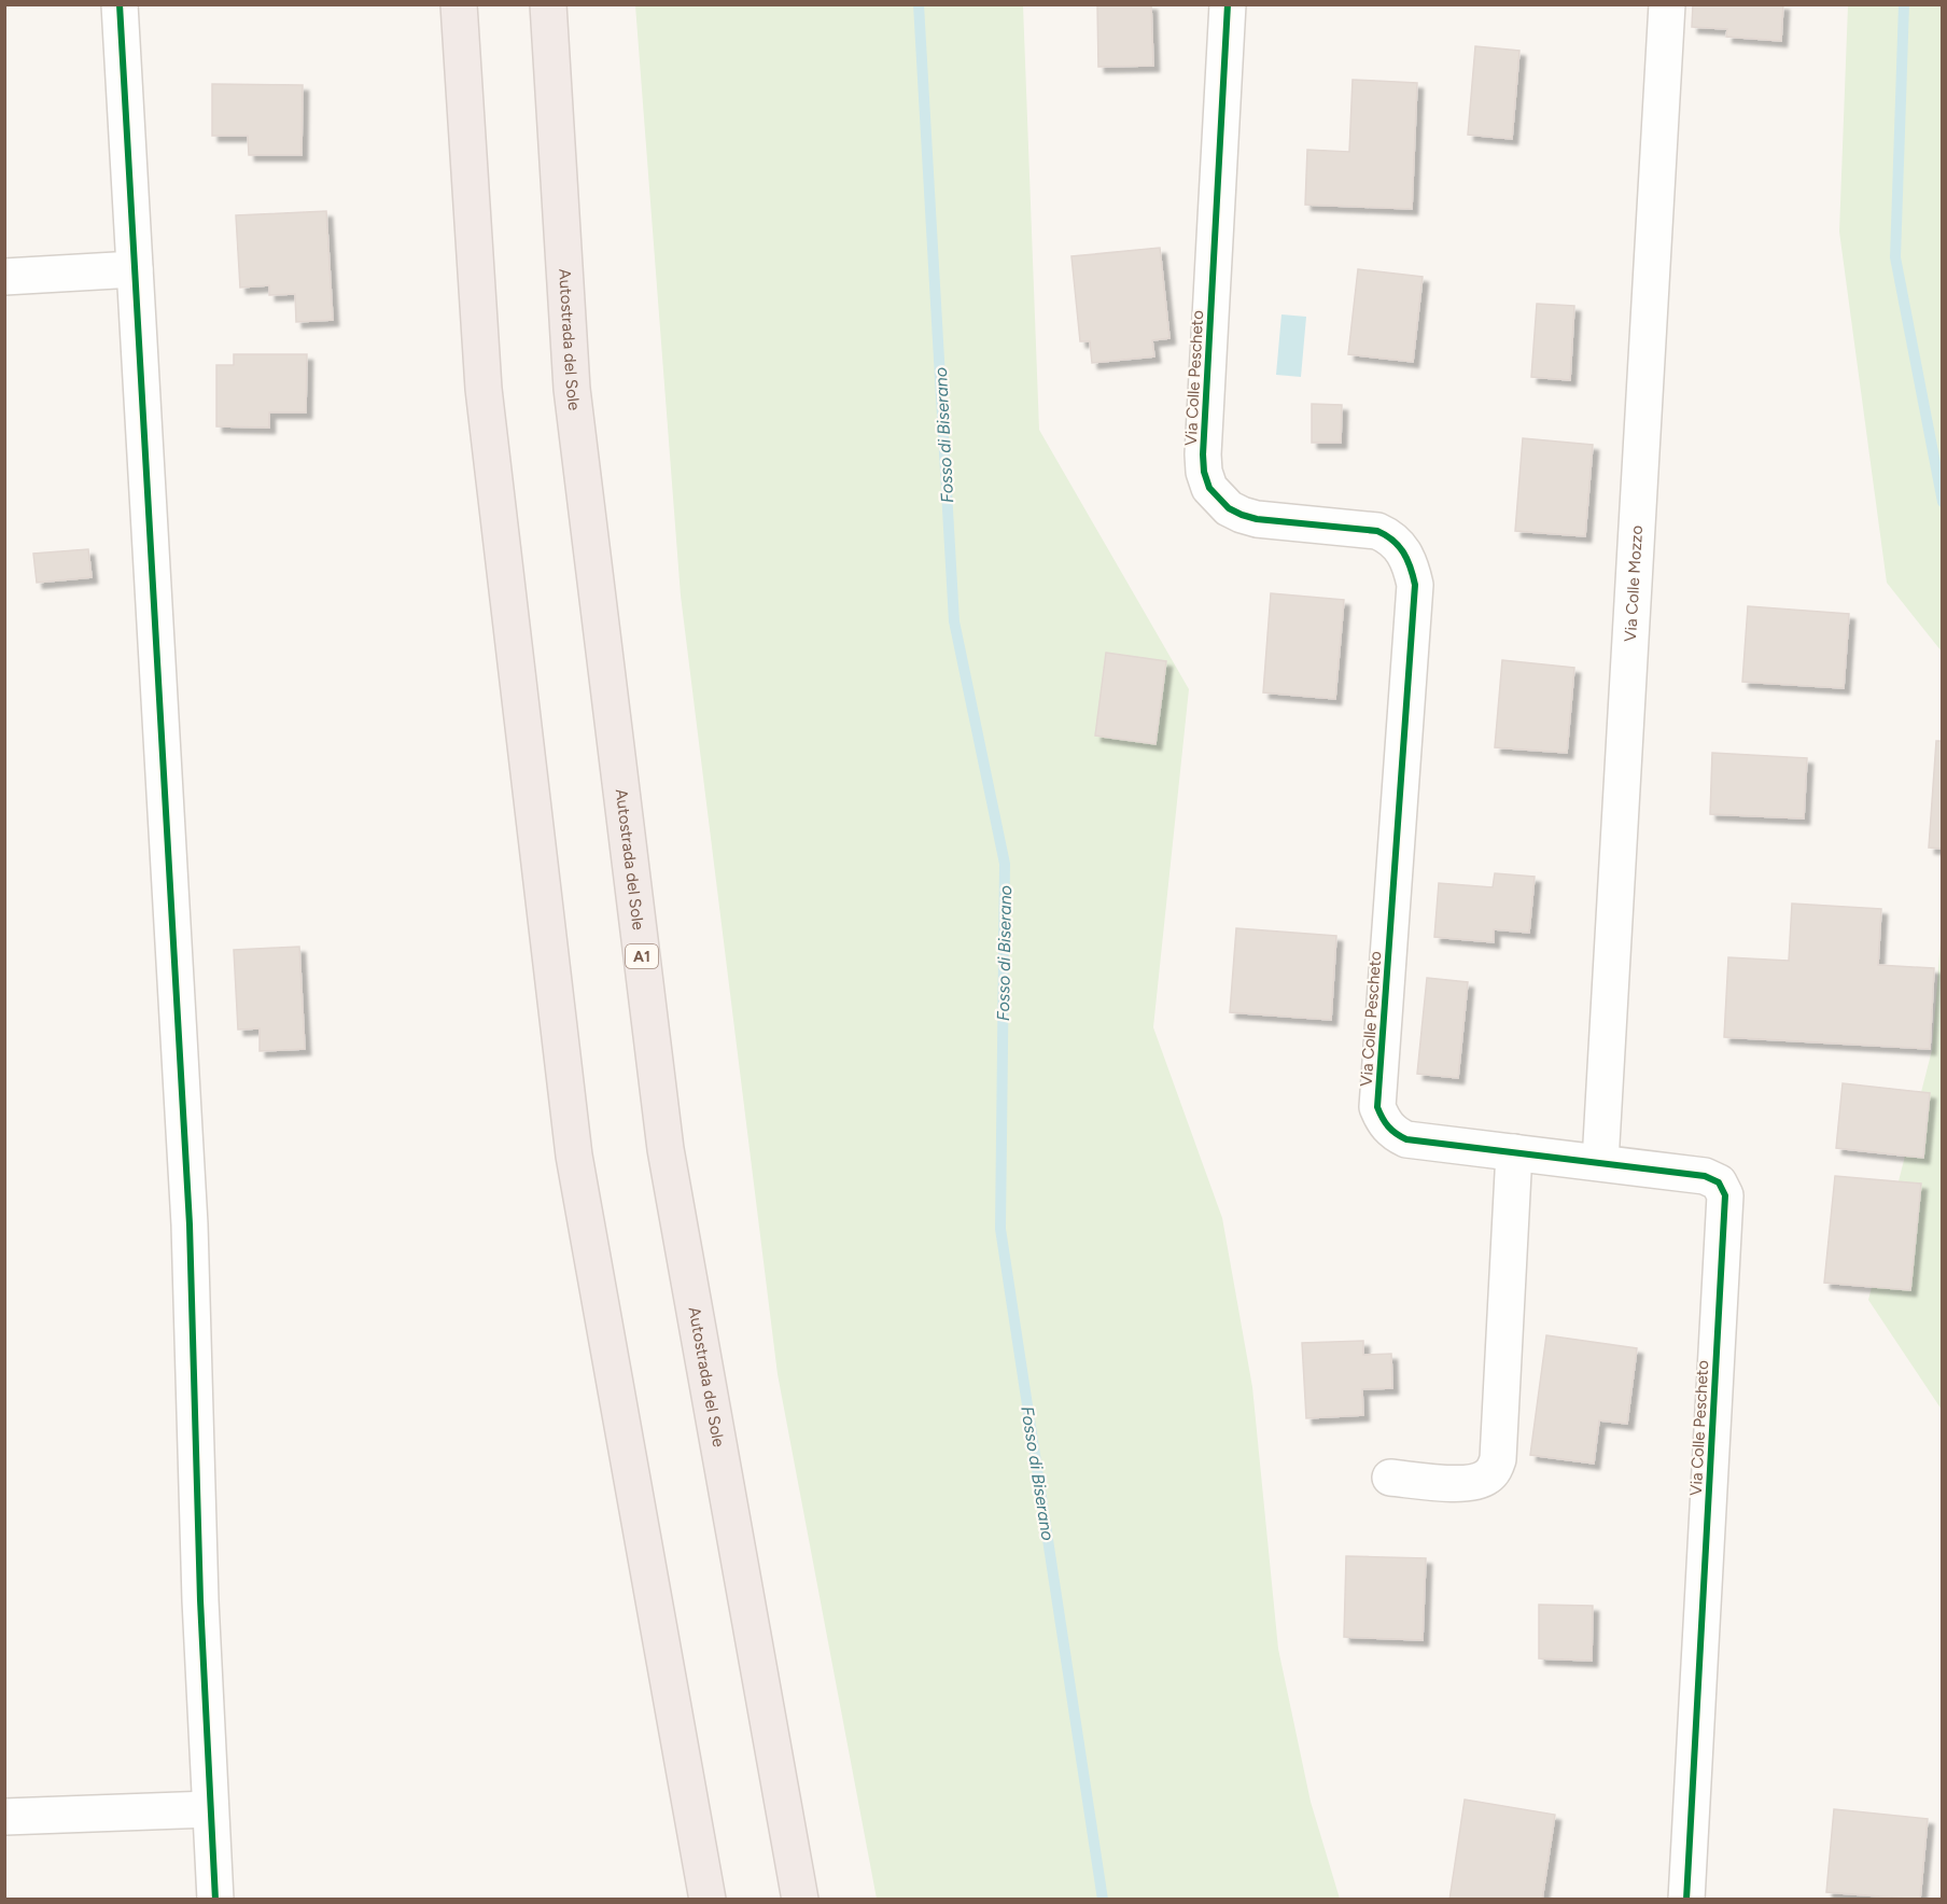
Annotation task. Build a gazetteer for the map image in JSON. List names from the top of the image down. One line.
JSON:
{"streets":{"highway":["Autostrada del Sole","A1"],"street":["Via Colle Pescheto","Via Colle Mozzo"]},"crossings":[["Via Colle Pescheto","Via Colle Mozzo"]],"water":["Fosso di Biserano"]}
